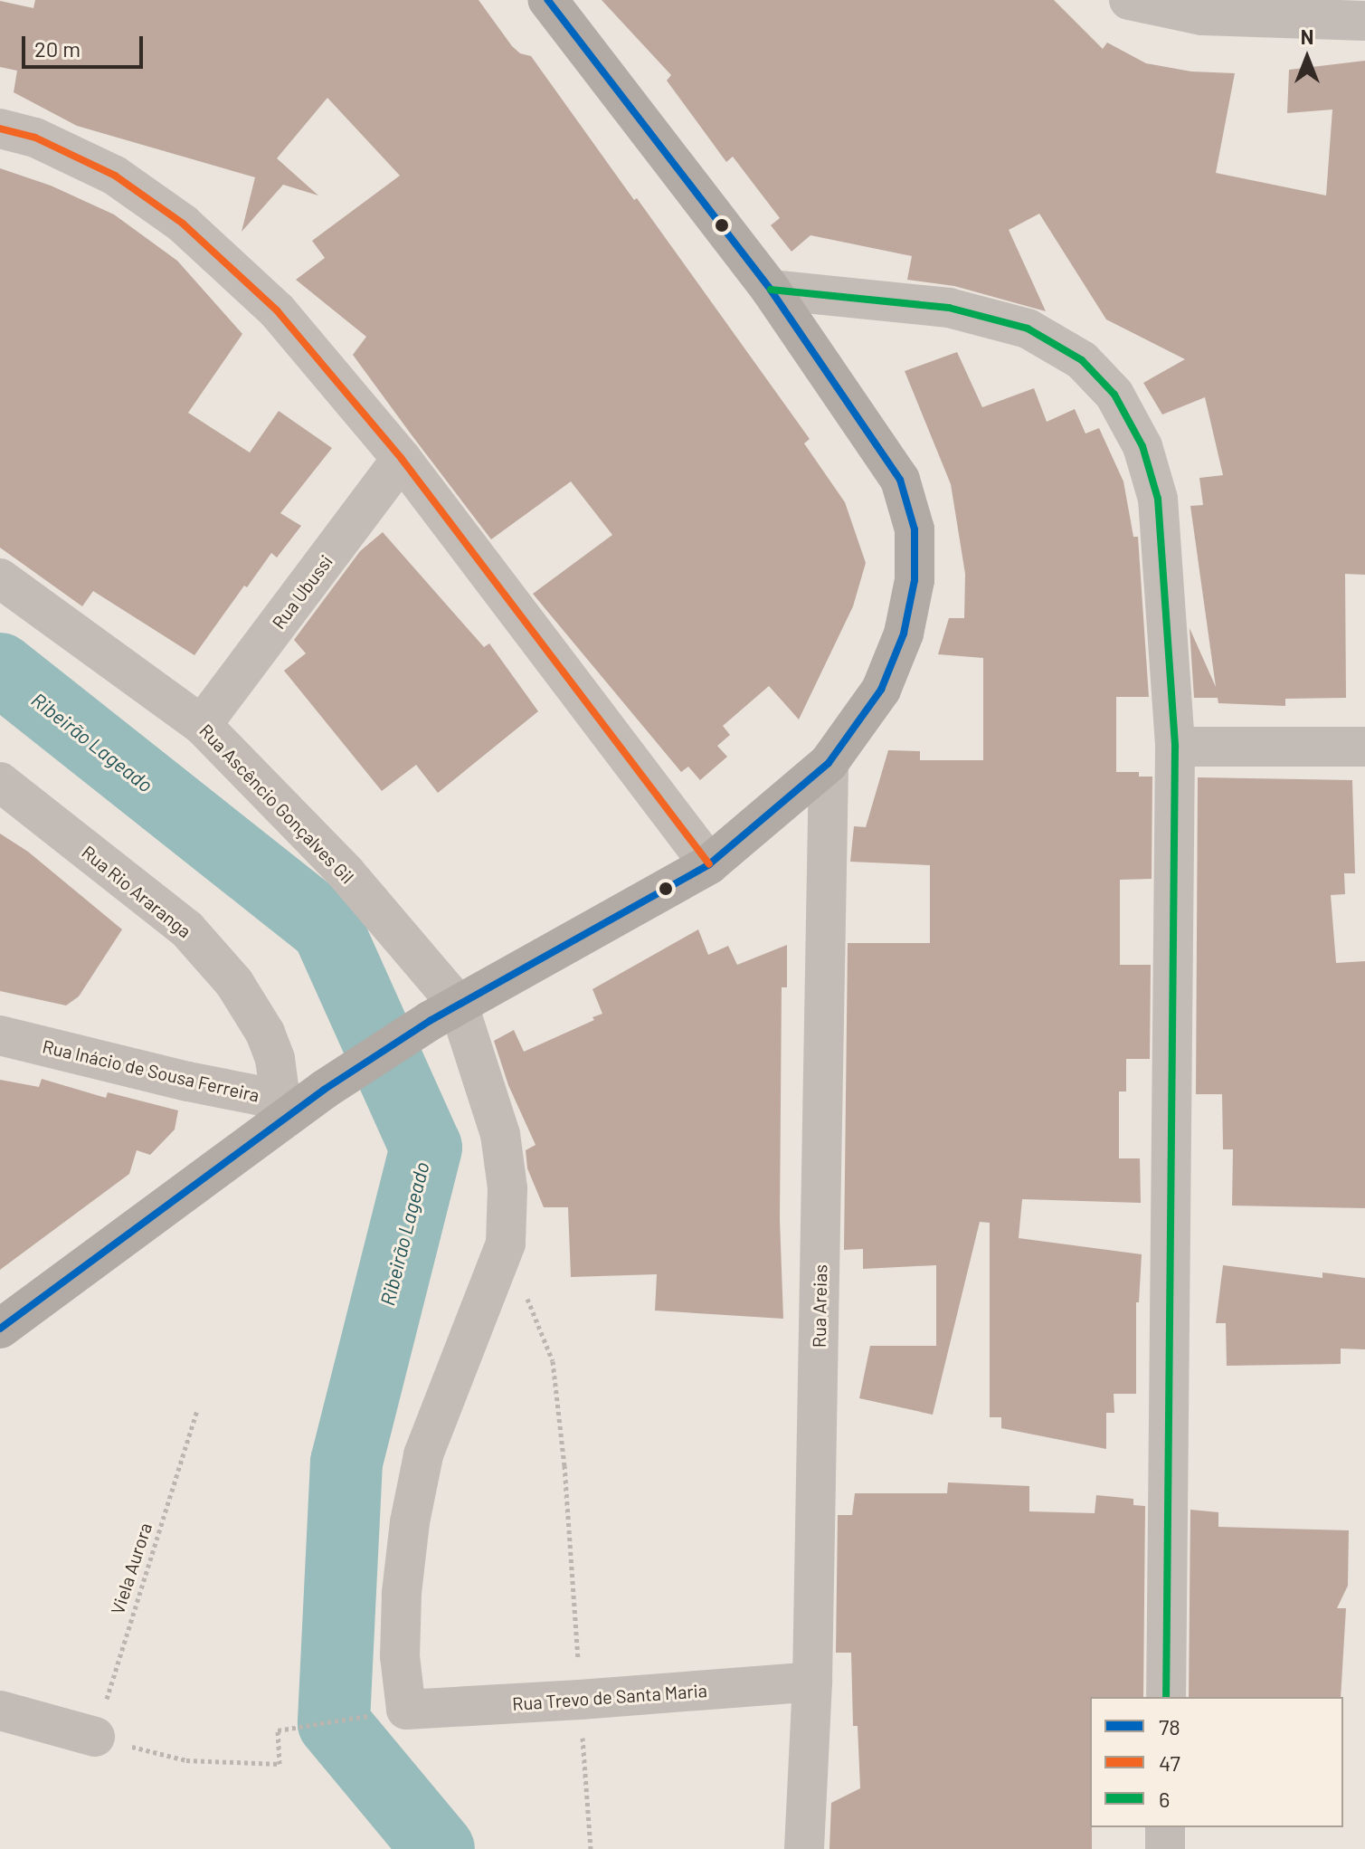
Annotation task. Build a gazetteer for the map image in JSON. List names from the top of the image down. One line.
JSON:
{"streets":{"street":["Rua Ubussi","Rua Ascêncio Gonçalves Gil","Rua Rio Araranga","Rua Inácio de Sousa Ferreira","Rua Areias","Rua Trevo de Santa Maria"],"path":["Viela Aurora"]},"crossings":[["Rua Ubussi","Rua Ascêncio Gonçalves Gil"],["Rua Rio Araranga","Rua Inácio de Sousa Ferreira"],["Rua Areias","Rua Trevo de Santa Maria"]],"water":["Ribeirão Lageado"],"lines":["transit line 78","transit line 47","transit line 6"],"legend":["78","47","6"],"scale_bar":"20 m","north":"top"}
